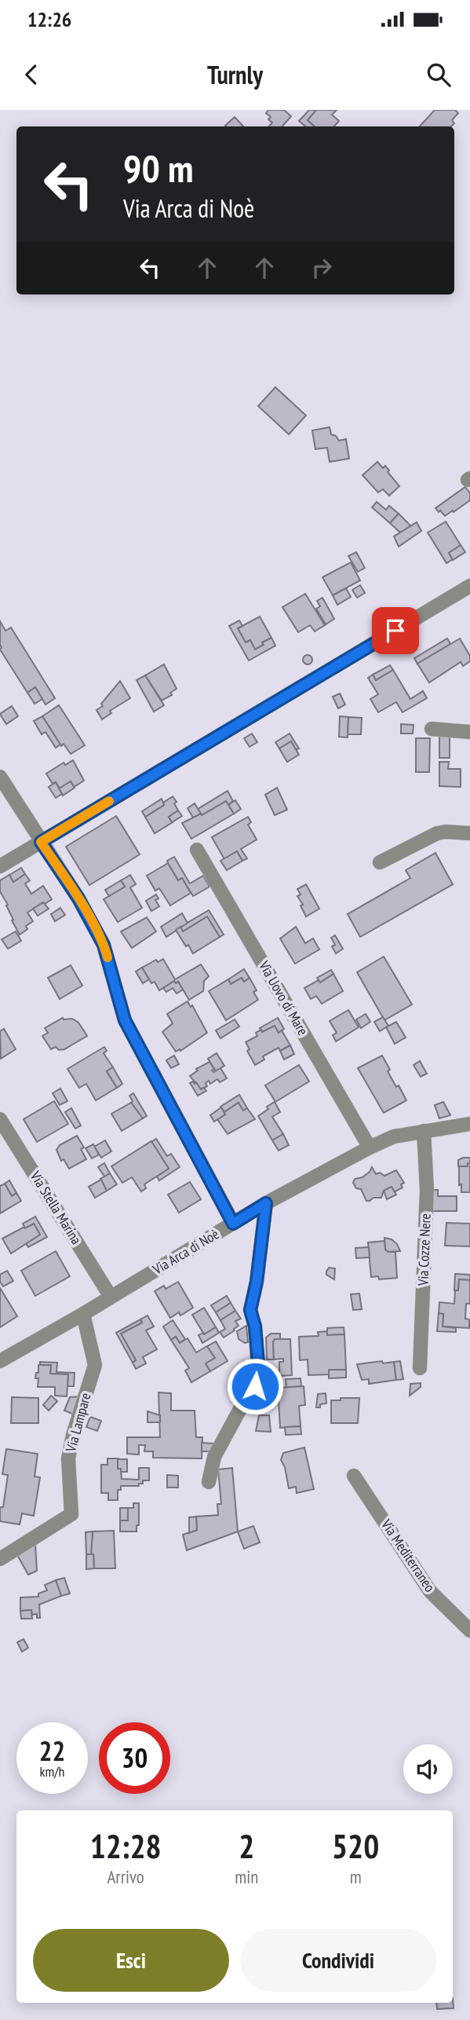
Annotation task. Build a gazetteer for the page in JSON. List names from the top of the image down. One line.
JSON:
{"streets":{"street":["Via Uovo di Mare","Via Stella Marina","Via Cozze Nere","Via Arca di Noè","Via Lampare","Via Mediterraneo"]},"crossings":[["Via Uovo di Mare","Via Arca di Noè"],["Via Stella Marina","Via Arca di Noè"],["Via Cozze Nere","Via Arca di Noè"],["Via Arca di Noè","Via Lampare"]],"page":{"status":"12:26","header":"Turnly","turn":["90 m","Via Arca di Noè"],"speed":"22 km/h","limit":"30","eta":["12:28","Arrivo","2","min","520","m"],"buttons":["Esci","Condividi"]}}
